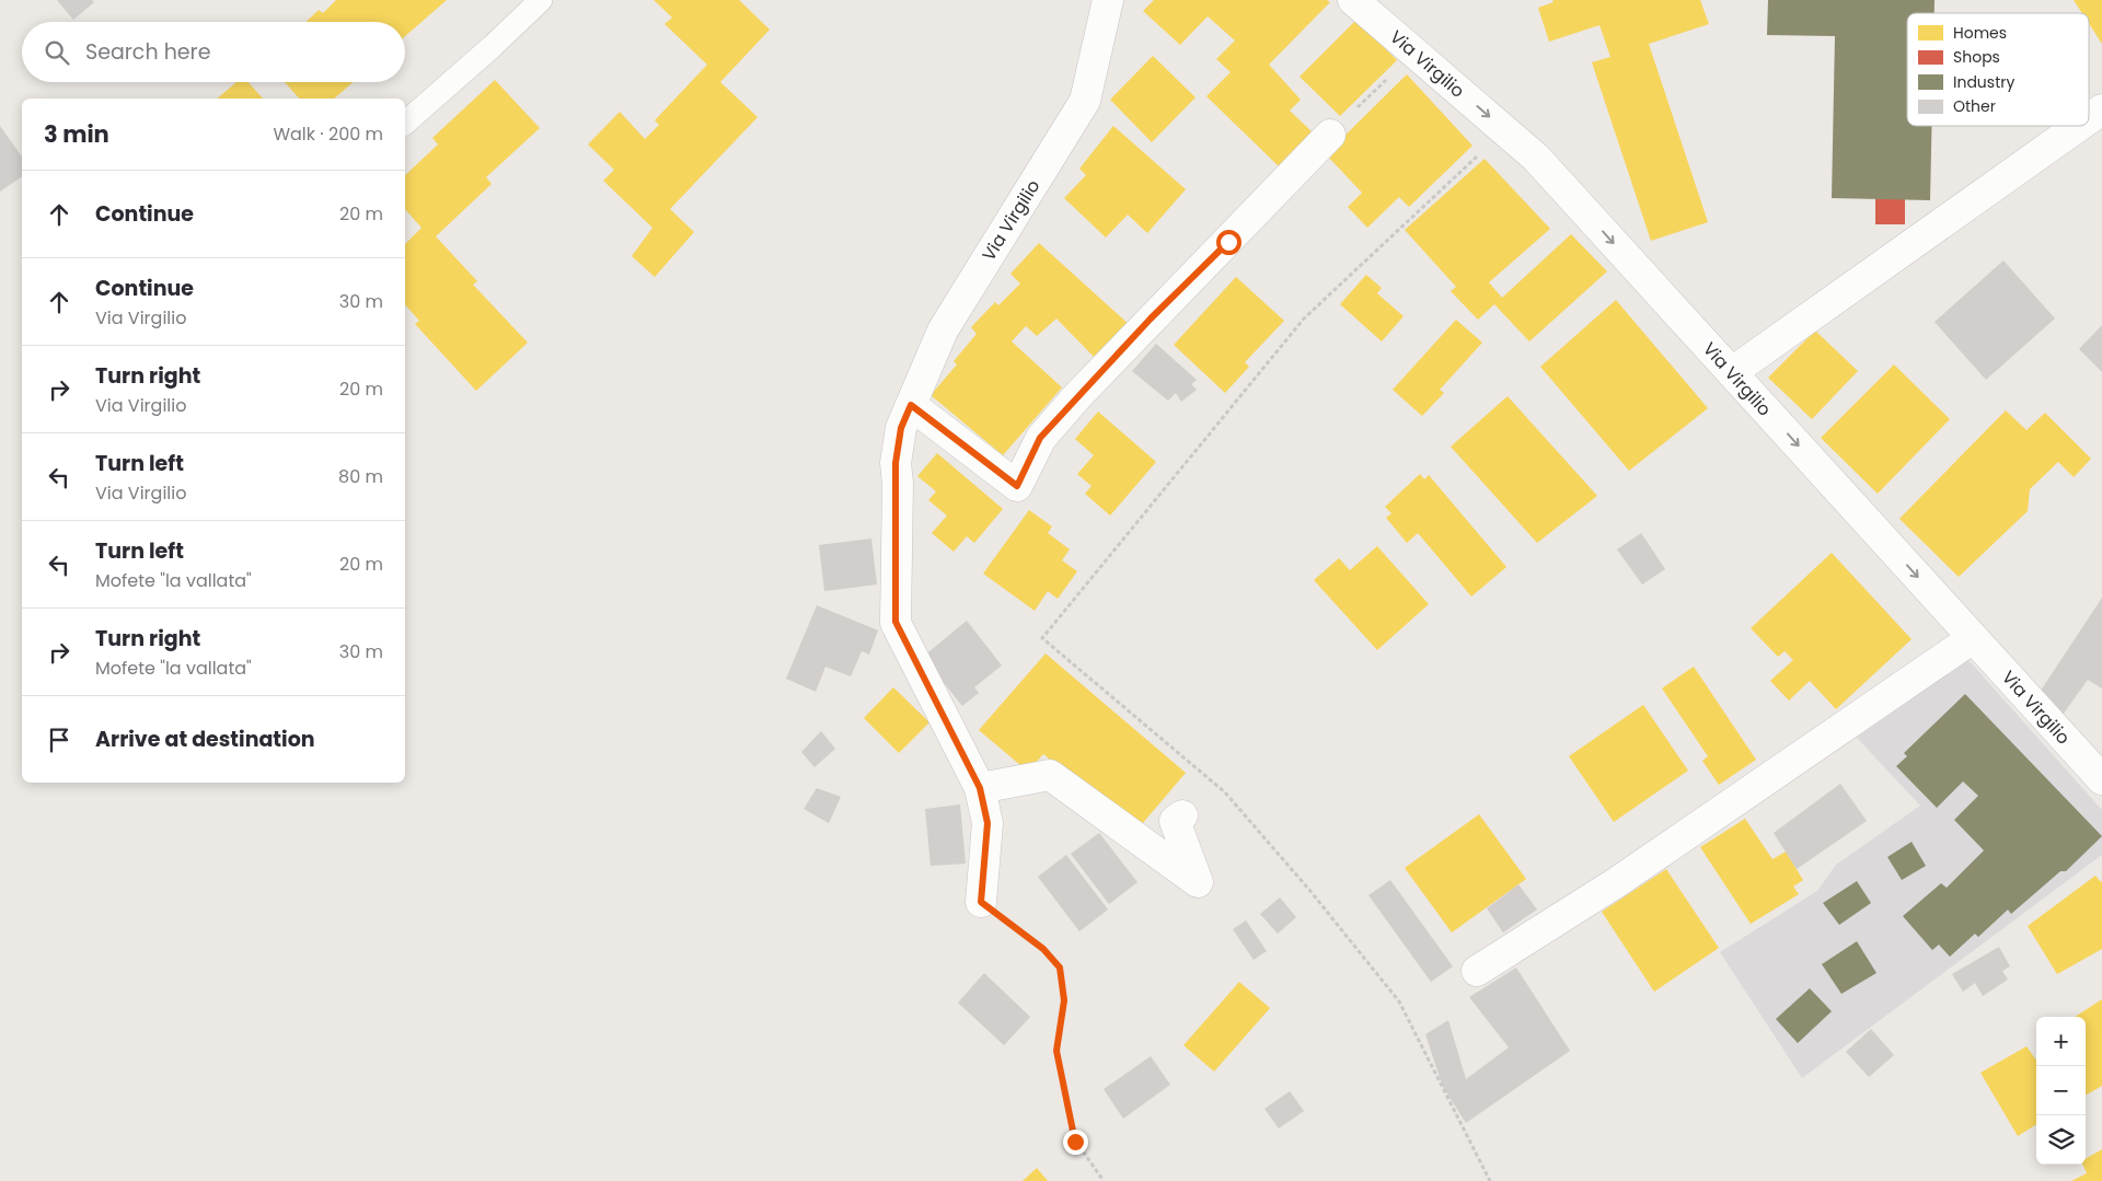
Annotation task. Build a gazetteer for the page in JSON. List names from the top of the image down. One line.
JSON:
{"streets":{"street":["Via Virgilio"]},"one_way":["Via Virgilio"],"legend":["Homes","Shops","Industry","Other"],"page":{"search":"Search here","heading":["3 min","Walk · 200 m"],"list":[["Continue","20 m"],["Continue","Via Virgilio","30 m"],["Turn right","Via Virgilio","20 m"],["Turn left","Via Virgilio","80 m"],["Turn left","Mofete \"la vallata\"","20 m"],["Turn right","Mofete \"la vallata\"","30 m"],"Arrive at destination"],"map_buttons":["+","−"]}}
